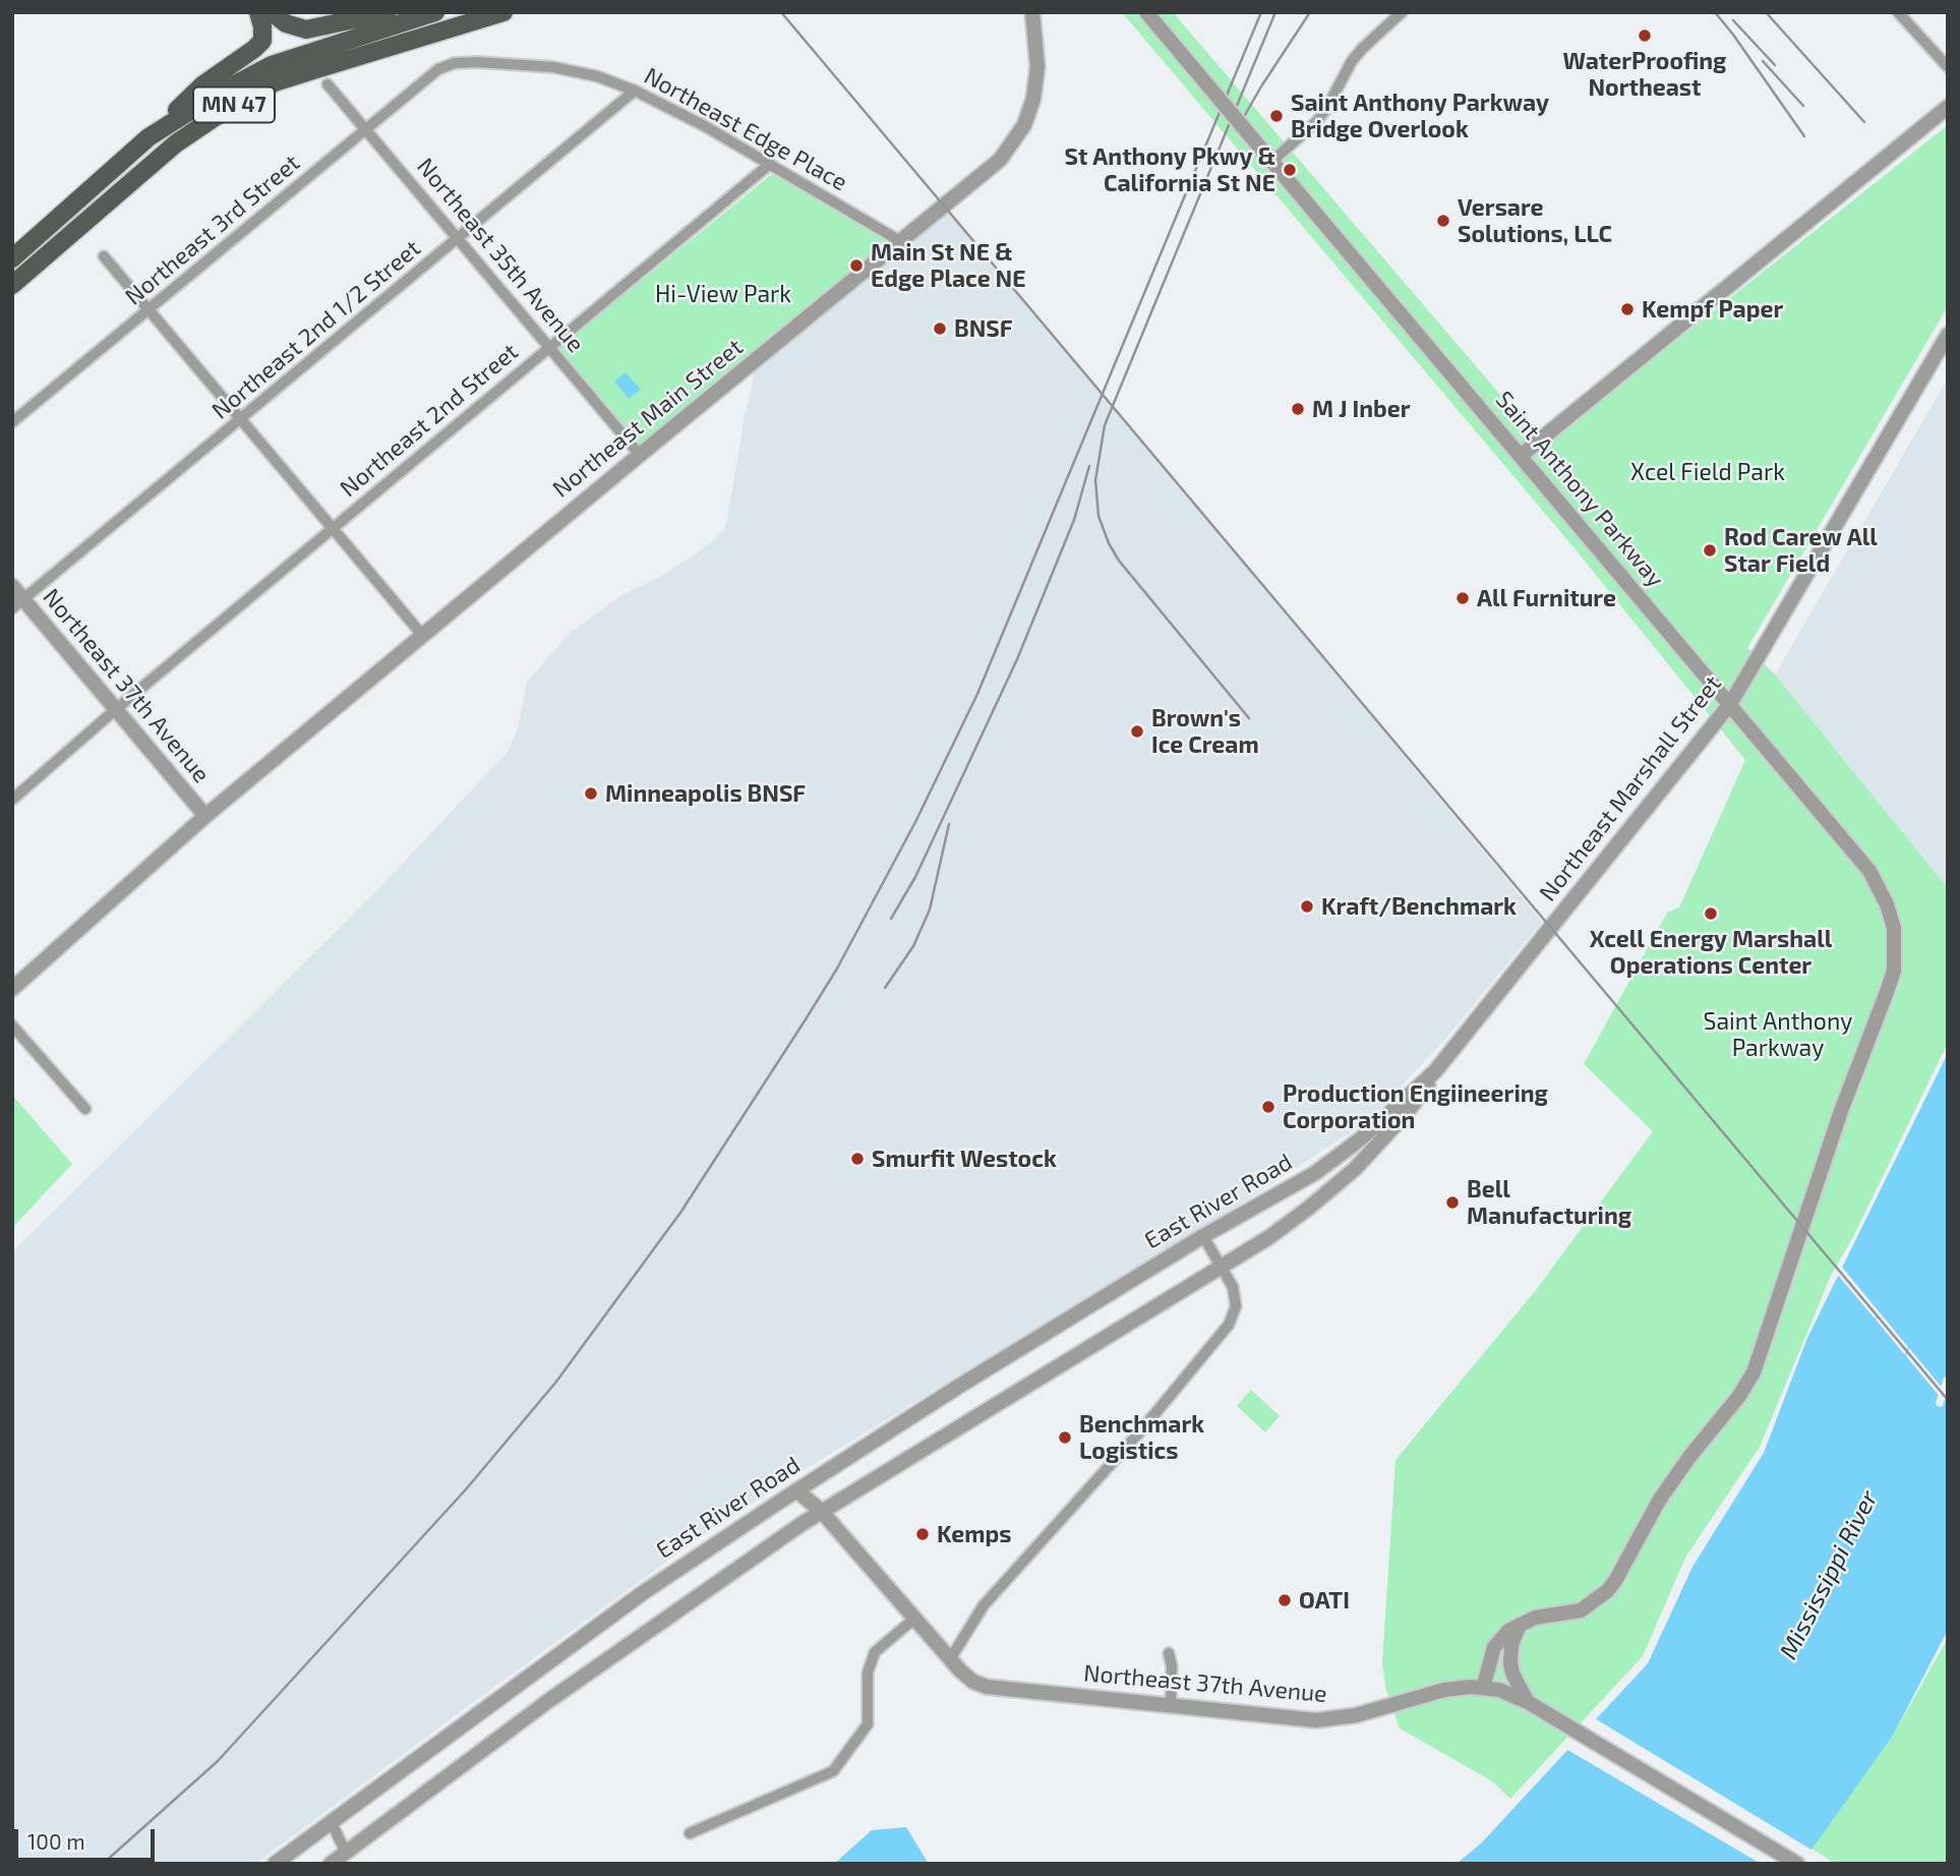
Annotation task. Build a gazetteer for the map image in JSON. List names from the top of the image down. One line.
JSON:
{"streets":{"main road":["MN 47"],"street":["Northeast Edge Place","Northeast 3rd Street","Northeast 35th Avenue","Northeast 2nd 1/2 Street","Northeast Main Street","Northeast 2nd Street","Saint Anthony Parkway","Northeast 37th Avenue","Northeast Marshall Street","East River Road"]},"crossings":[["Northeast Edge Place","Northeast 3rd Street"],["Northeast Edge Place","Northeast 2nd 1/2 Street"],["Northeast Edge Place","Northeast Main Street"],["Northeast Edge Place","Northeast 2nd Street"],["Northeast 3rd Street","Northeast 35th Avenue"],["Northeast 35th Avenue","Northeast 2nd 1/2 Street"],["Northeast 35th Avenue","Northeast Main Street"],["Northeast 35th Avenue","Northeast 2nd Street"],["Northeast 2nd 1/2 Street","Northeast 37th Avenue"],["Northeast Main Street","Northeast 37th Avenue"],["Northeast 2nd Street","Northeast 37th Avenue"],["Saint Anthony Parkway","Northeast 37th Avenue"],["Saint Anthony Parkway","Northeast Marshall Street"],["Northeast 37th Avenue","East River Road"],["Northeast Marshall Street","East River Road"]],"water":["Mississippi River"],"parks":["Hi-View Park","Xcel Field Park","Saint Anthony Parkway"],"places":["WaterProofing Northeast","Saint Anthony Parkway Bridge Overlook","St Anthony Pkwy & California St NE","Versare Solutions, LLC","Main St NE & Edge Place NE","Kempf Paper","BNSF","M J Inber","Rod Carew All Star Field","All Furniture","Brown's Ice Cream","Minneapolis BNSF","Kraft/Benchmark","Xcell Energy Marshall Operations Center","Production Engiineering Corporation","Smurfit Westock","Bell Manufacturing","Benchmark Logistics","Kemps","OATI"],"scale_bar":"100 m"}
